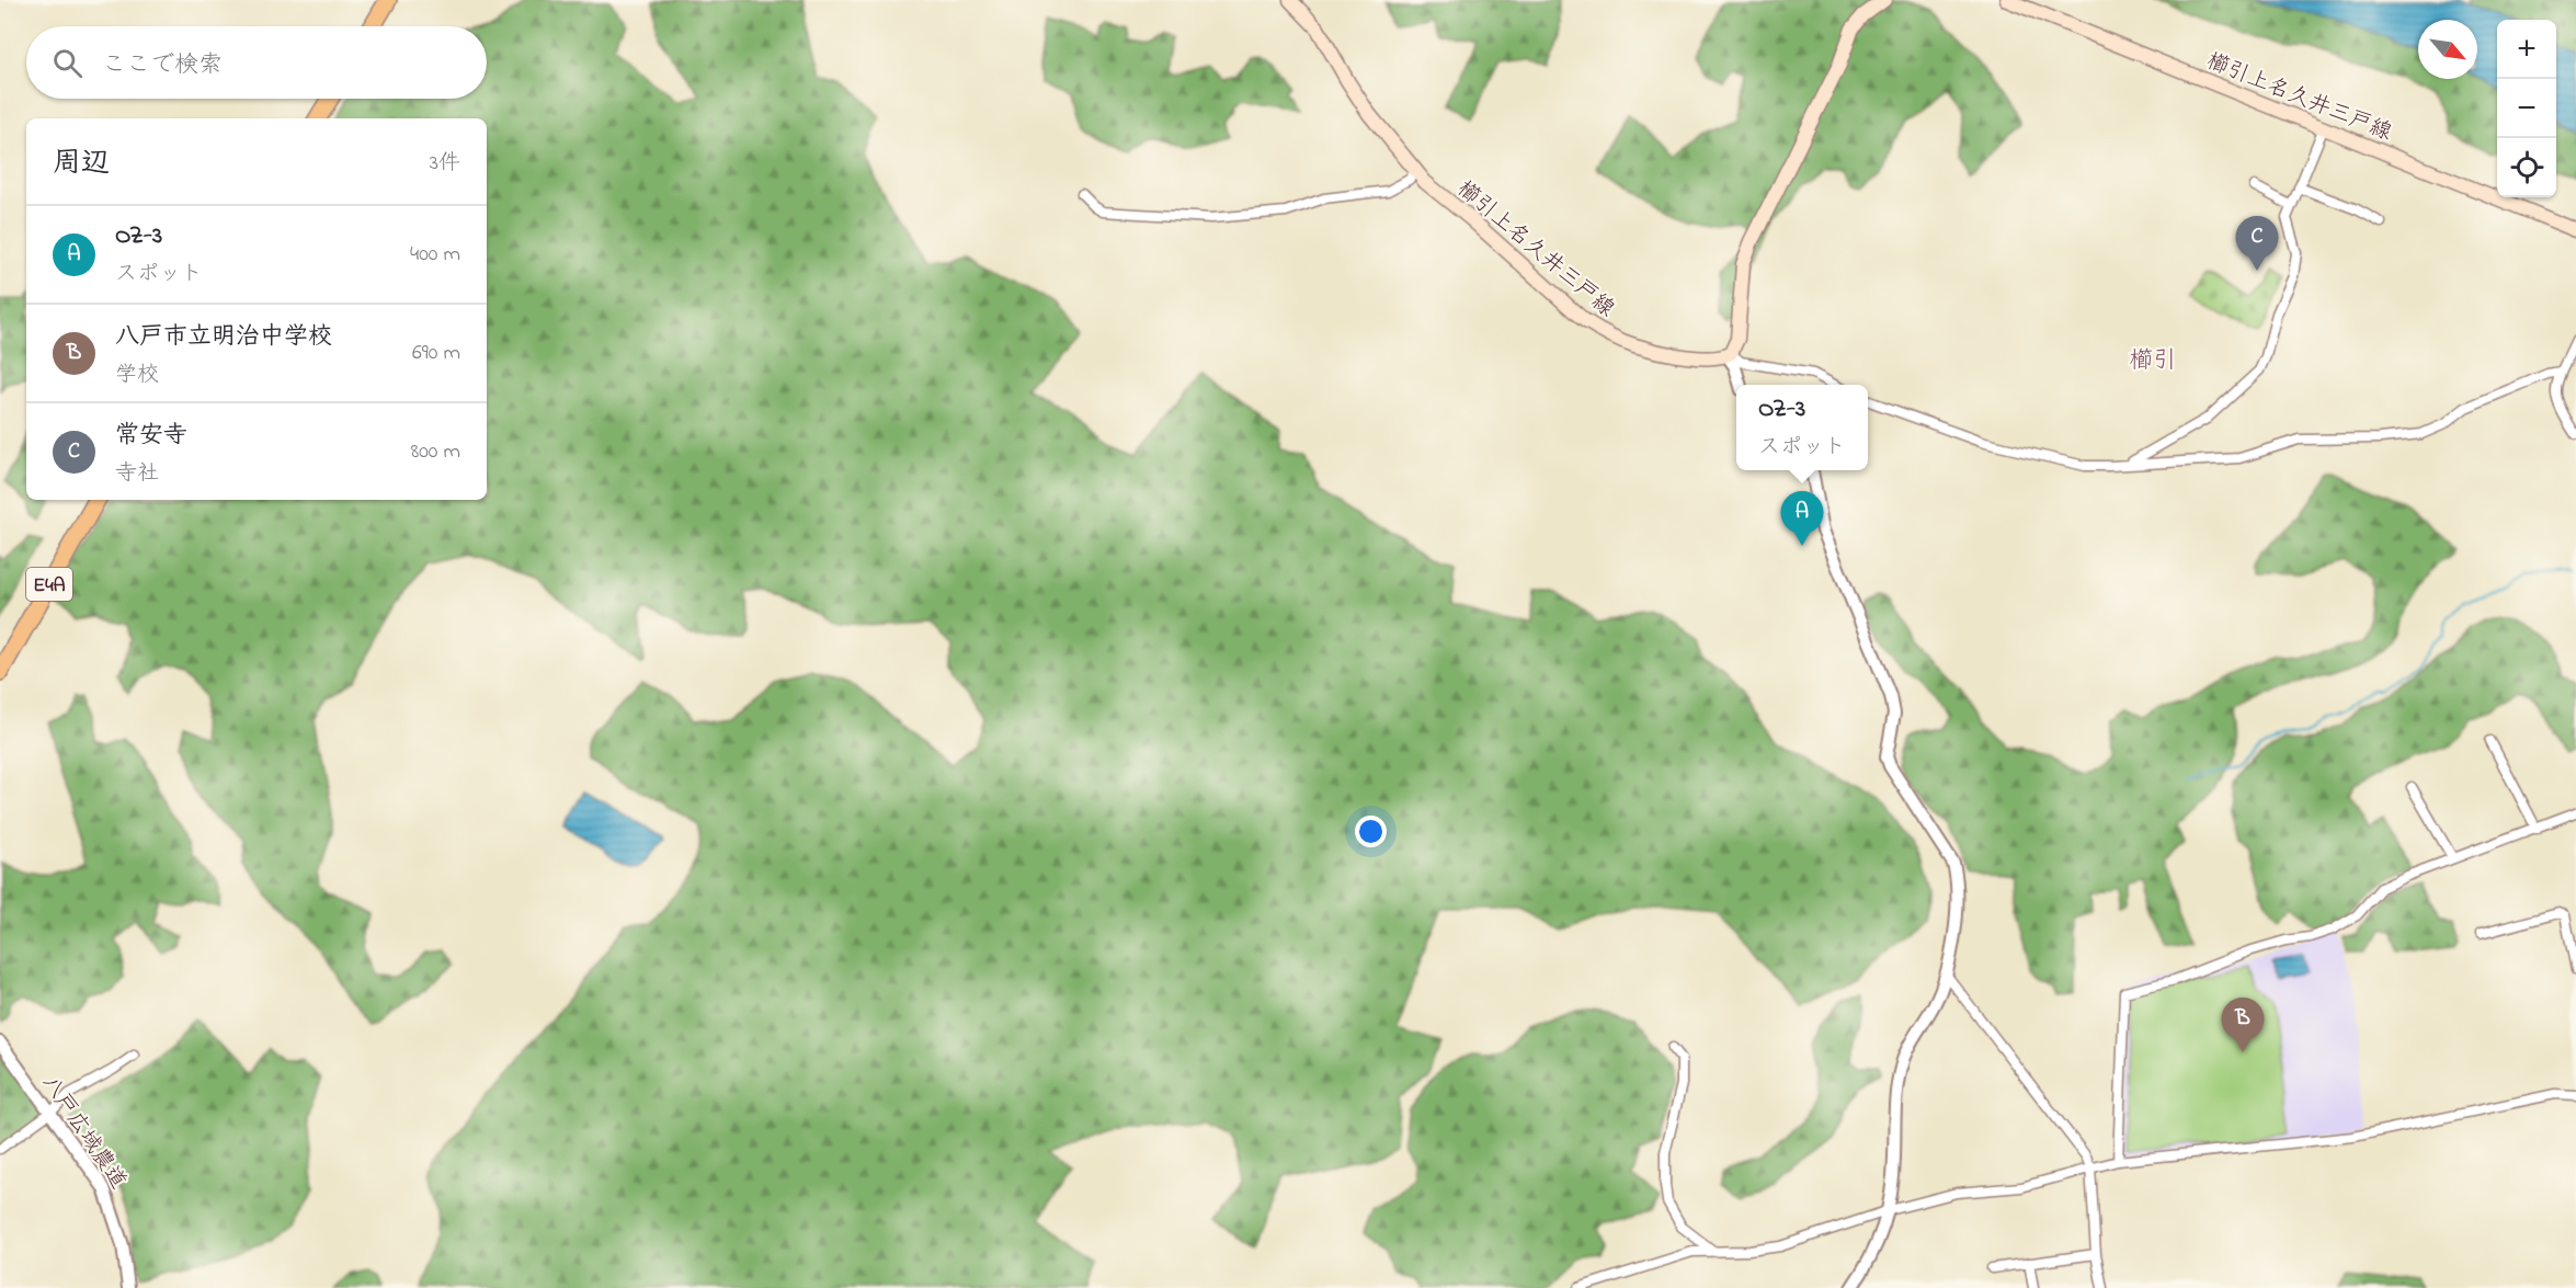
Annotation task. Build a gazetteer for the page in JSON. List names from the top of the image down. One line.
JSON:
{"streets":{"highway":["E4A"],"main road":["櫛引上名久井三戸線"],"street":["八戸広域農道"]},"districts":["櫛引"],"north":"bottom right","page":{"map_buttons":["+","−"],"search":"ここで検索","heading":["周辺","3件"],"list":[{"mark":"A","name":"OZ-3","note":"スポット","value":"400 m"},{"mark":"B","name":"八戸市立明治中学校","note":"学校","value":"690 m"},{"mark":"C","name":"常安寺","note":"寺社","value":"800 m"}],"pins":["C","A","B"],"popup":["OZ-3","スポット"]}}
